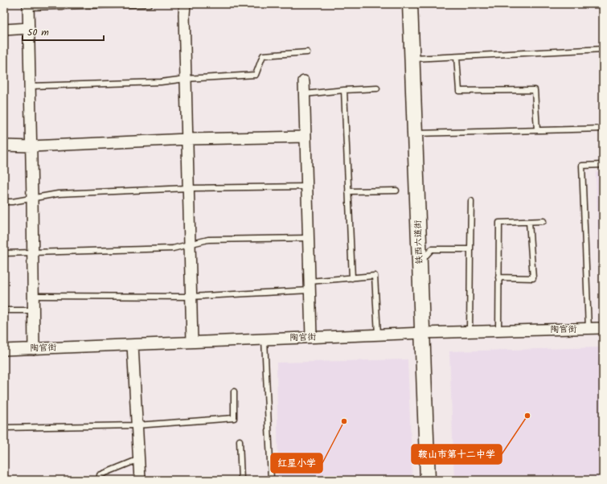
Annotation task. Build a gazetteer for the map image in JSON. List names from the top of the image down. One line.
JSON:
{"streets":{"main road":["铁西六道街"],"street":["陶官街"]},"crossings":[["铁西六道街","陶官街"]],"places":["鞍山市第十二中学","红星小学"],"scale_bar":"50 m"}
